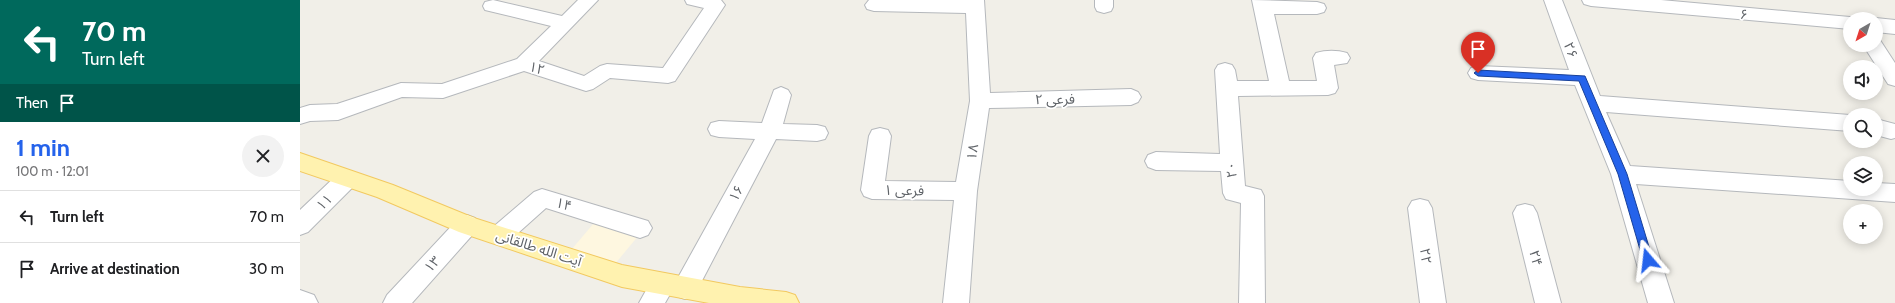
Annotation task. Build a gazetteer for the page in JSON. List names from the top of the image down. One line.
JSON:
{"streets":{"main road":["آیت الله طالقانی"],"street":["۶","۲۶","۱۲","فرعی ۲","۱۸","۲۰","فرعی ۱","۱۶","۱۱","۱۴","۲۲","۲۴","۱۳"]},"crossings":[["فرعی ۲","۱۸"],["۱۸","فرعی ۱"],["۱۶","آیت الله طالقانی"],["۱۱","آیت الله طالقانی"],["۱۴","آیت الله طالقانی"],["آیت الله طالقانی","۱۳"]],"north":"bottom left","page":{"turn":["70 m","Turn left"],"map_buttons":"+","then":"Then","heading":["1 min","100 m · 12:01"],"list":[{"name":"Turn left","value":"70 m"},{"name":"Arrive at destination","value":"30 m"}]}}
